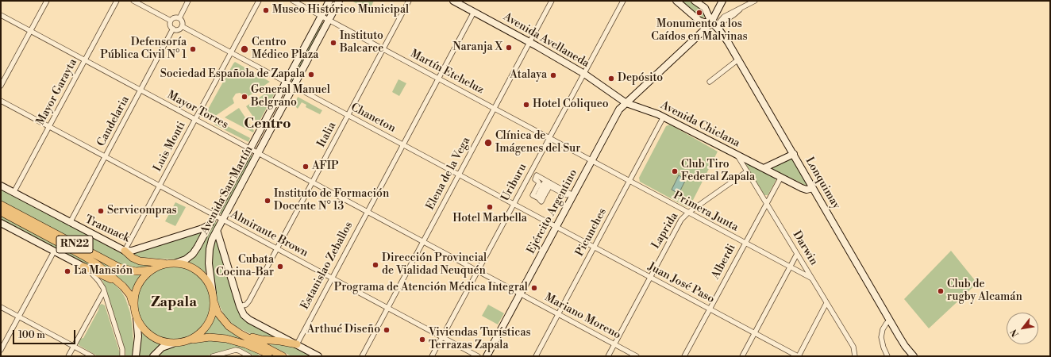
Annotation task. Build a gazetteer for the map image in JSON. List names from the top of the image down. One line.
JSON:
{"streets":{"main road":["Avenida Avellaneda","Avenida Chiclana","Lonquimay","Avenida San Martín","Ejército Argentino","Trannack","RN22"],"street":["Martín Etcheluz","Mayor Garayta","Mayor Torres","Chaneton","Candelaria","Italia","Luis Monti","Elena de la Vega","Uriburu","Primera Junta","Laprida","Picunches","Almirante Brown","Darwin","Alberdi","Estanislao Zeballos","Juan José Paso","Mariano Moreno"]},"crossings":[["Avenida Avellaneda","Avenida Chiclana"],["Avenida Avellaneda","Elena de la Vega"],["Avenida Avellaneda","Uriburu"],["Avenida Avellaneda","Ejército Argentino"],["Avenida Avellaneda","Estanislao Zeballos"],["Martín Etcheluz","Italia"],["Martín Etcheluz","Elena de la Vega"],["Martín Etcheluz","Uriburu"],["Martín Etcheluz","Avenida San Martín"],["Martín Etcheluz","Ejército Argentino"],["Martín Etcheluz","Primera Junta"],["Martín Etcheluz","Estanislao Zeballos"],["Mayor Garayta","Mayor Torres"],["Mayor Garayta","Trannack"],["Mayor Garayta","Almirante Brown"],["Mayor Torres","Candelaria"],["Mayor Torres","Italia"],["Mayor Torres","Luis Monti"],["Mayor Torres","Elena de la Vega"],["Mayor Torres","Uriburu"],["Mayor Torres","Avenida San Martín"],["Mayor Torres","Ejército Argentino"],["Mayor Torres","Estanislao Zeballos"],["Mayor Torres","Mariano Moreno"],["Chaneton","Candelaria"],["Chaneton","Italia"],["Chaneton","Luis Monti"],["Chaneton","Elena de la Vega"],["Chaneton","Uriburu"],["Chaneton","Avenida San Martín"],["Chaneton","Ejército Argentino"],["Chaneton","Estanislao Zeballos"],["Chaneton","Juan José Paso"],["Candelaria","Trannack"],["Candelaria","Almirante Brown"],["Avenida Chiclana","Lonquimay"],["Avenida Chiclana","Ejército Argentino"],["Avenida Chiclana","Picunches"],["Avenida Chiclana","Darwin"],["Avenida Chiclana","Alberdi"],["Italia","Almirante Brown"],["Luis Monti","Trannack"],["Luis Monti","Almirante Brown"],["Elena de la Vega","Almirante Brown"],["Uriburu","Almirante Brown"],["Lonquimay","Ejército Argentino"],["Avenida San Martín","Trannack"],["Avenida San Martín","Almirante Brown"],["Avenida San Martín","RN22"],["Ejército Argentino","Primera Junta"],["Ejército Argentino","Juan José Paso"],["Ejército Argentino","Mariano Moreno"],["Primera Junta","Laprida"],["Primera Junta","Picunches"],["Primera Junta","Darwin"],["Primera Junta","Alberdi"],["Laprida","Darwin"],["Laprida","Juan José Paso"],["Laprida","Mariano Moreno"],["Picunches","Juan José Paso"],["Picunches","Mariano Moreno"],["Almirante Brown","Estanislao Zeballos"],["Darwin","Alberdi"],["Alberdi","Juan José Paso"]],"districts":["Centro","Zapala"],"places":["Museo Histórico Municipal","Monumento a los Caídos en Malvinas","Instituto Balcarce","Naranja X","Defensoría Pública Civil N° 1","Centro Médico Plaza","Sociedad Española de Zapala","Atalaya","Depósito","General Manuel Belgrano","Hotel Coliqueo","Clínica de Imágenes del Sur","AFIP","Club Tiro Federal Zapala","Instituto de Formación Docente N° 13","Hotel Marbella","Servicompras","Dirección Provincial de Vialidad Neuquén","Cubata Cocina-Bar","La Mansión","Programa de Atención Médica Integral","Club de rugby Alcamán","Arthué Diseño","Viviendas Turísticas Terrazas Zapala"],"scale_bar":"100 m","north":"bottom left"}
